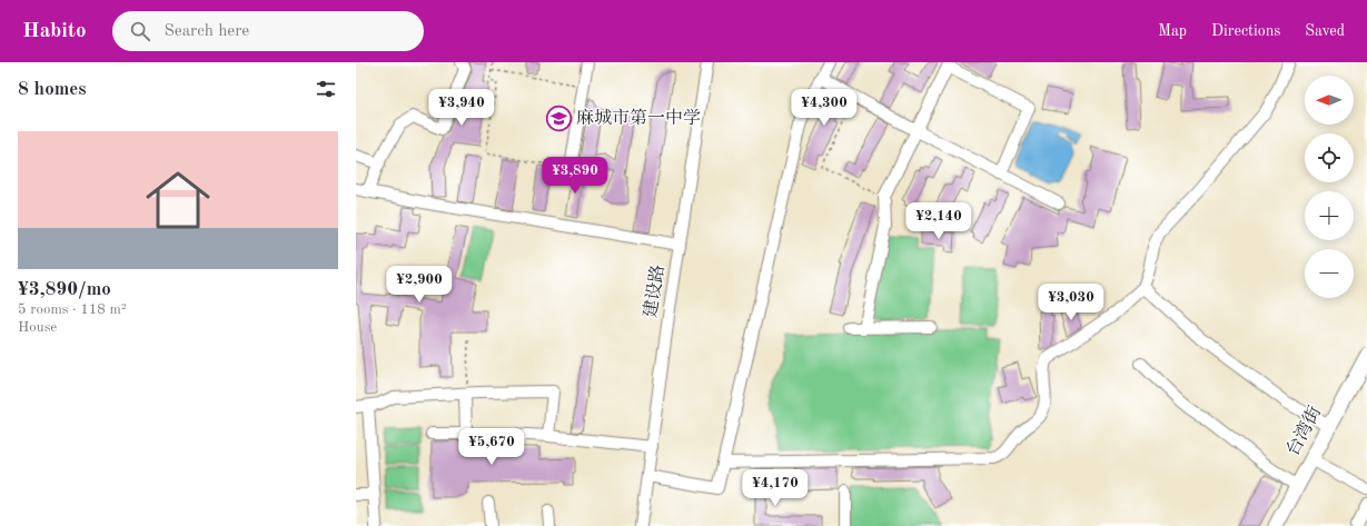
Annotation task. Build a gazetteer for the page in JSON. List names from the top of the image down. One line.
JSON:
{"streets":{"main road":["台湾街"],"street":["建设路"]},"places":{"school or university":["麻城市第一中学"]},"north":"left","page":{"header":"Habito","search":"Search here","nav":["Map","Directions","Saved"],"heading":"8 homes","map_buttons":["+","−"],"price":["¥3,940","¥4,300","¥3,890","¥2,140","¥2,900","¥3,030","¥5,670","¥4,170"],"list":[{"name":"¥3,890/mo","note":"5 rooms · 118 m² · House"}]}}
